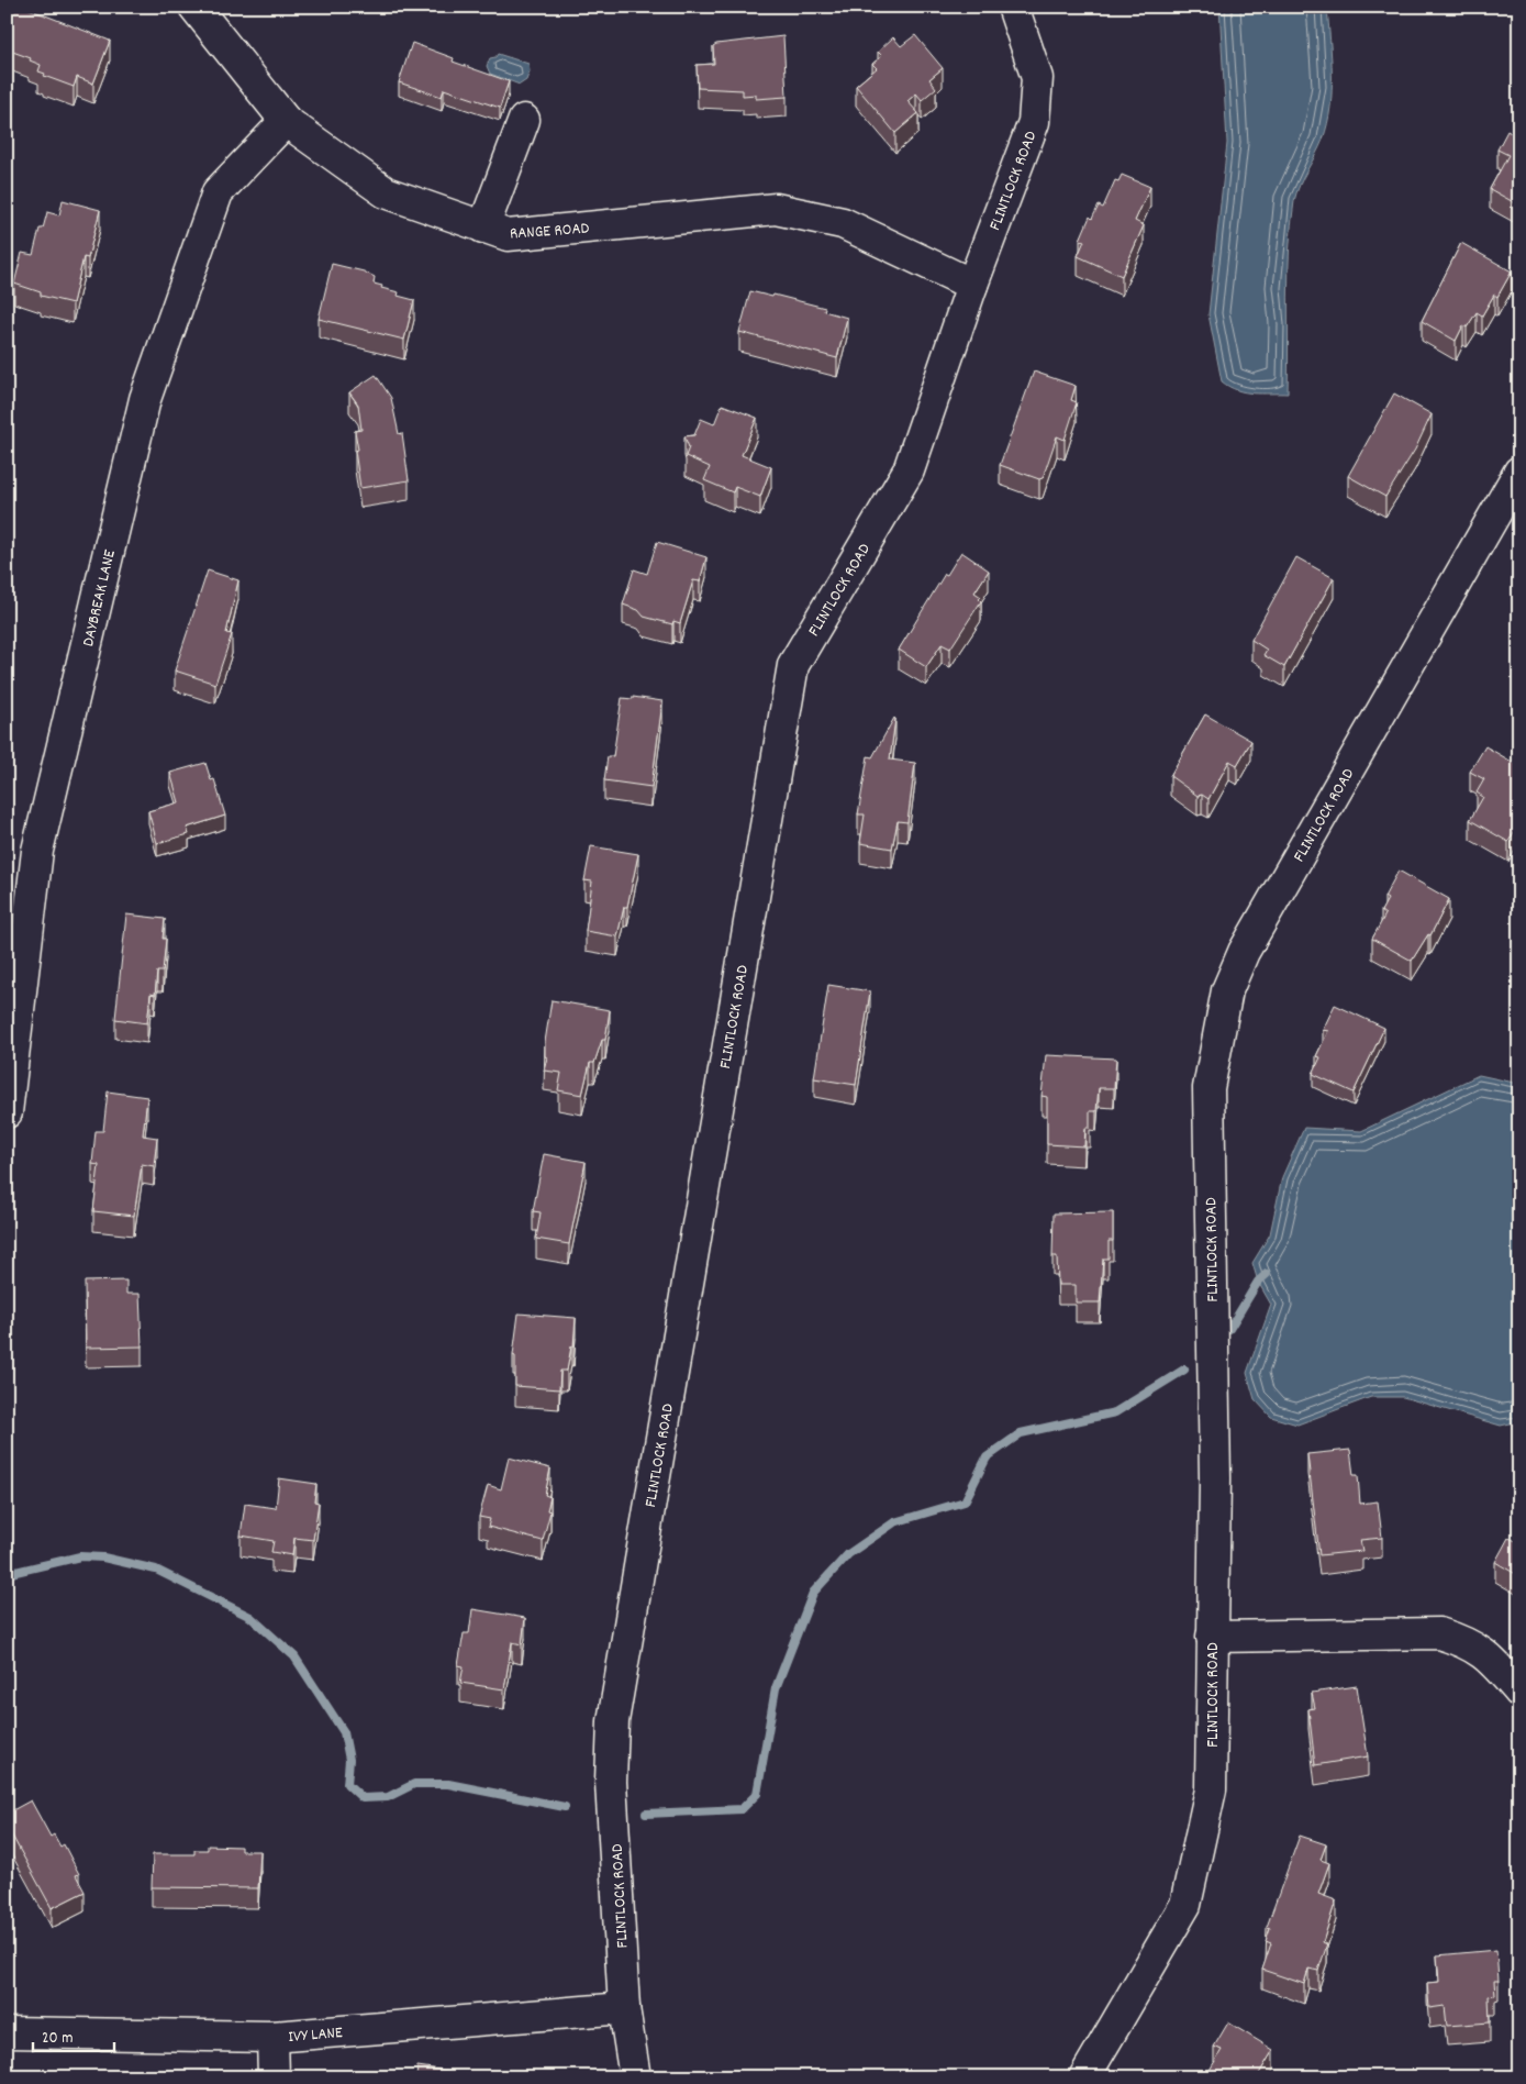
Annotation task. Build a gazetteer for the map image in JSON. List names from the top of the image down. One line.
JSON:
{"streets":{"street":["FLINTLOCK ROAD","RANGE ROAD","DAYBREAK LANE","IVY LANE"]},"crossings":[["FLINTLOCK ROAD","RANGE ROAD"],["FLINTLOCK ROAD","IVY LANE"],["RANGE ROAD","DAYBREAK LANE"]],"scale_bar":"20 m"}
